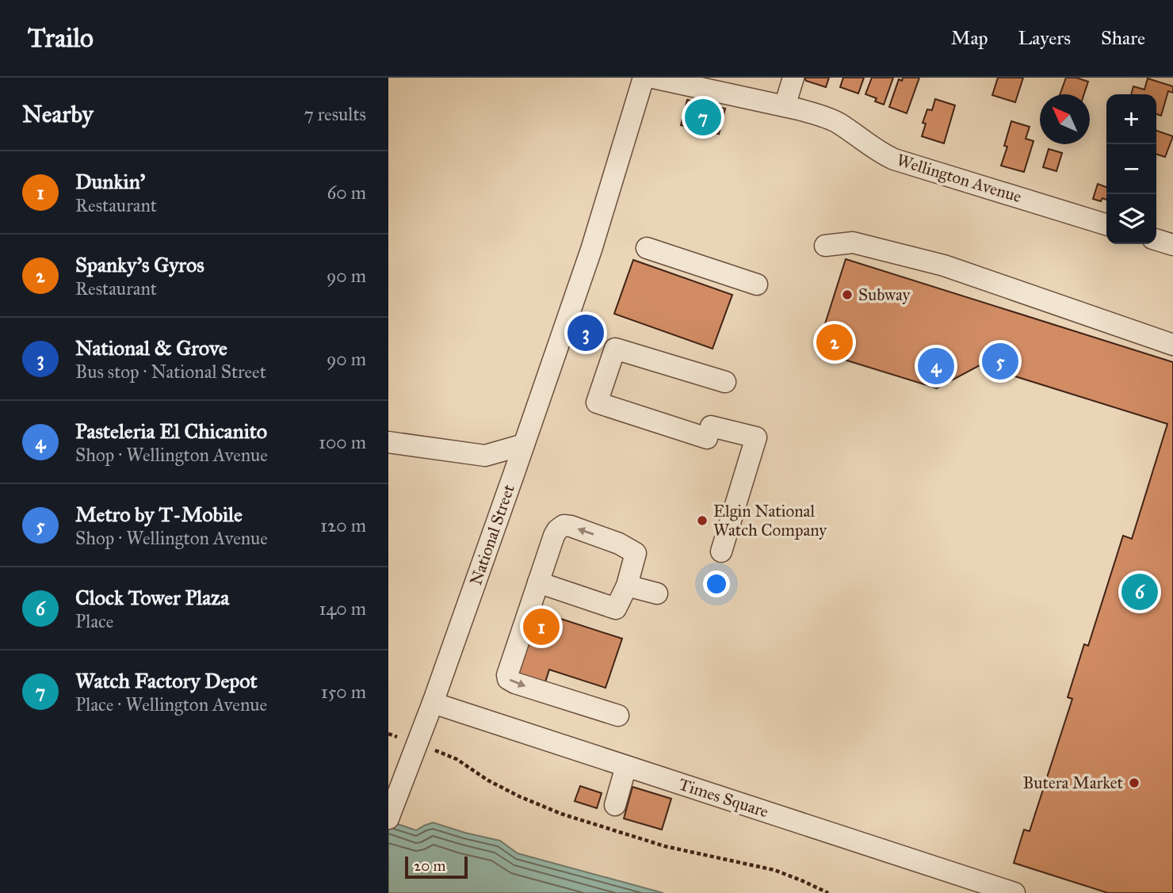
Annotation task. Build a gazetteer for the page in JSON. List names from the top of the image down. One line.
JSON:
{"streets":{"street":["Wellington Avenue","National Street","Times Square"]},"crossings":[["National Street","Times Square"]],"places":["Subway","Elgin National Watch Company","Butera Market"],"scale_bar":"20 m","north":"top left","page":{"header":"Trailo","nav":["Map","Layers","Share"],"heading":["Nearby","7 results"],"map_buttons":["+","−"],"pins":["7","3","2","5","4","6","1"],"list":[{"mark":"1","name":"Dunkin'","note":"Restaurant","value":"60 m"},{"mark":"2","name":"Spanky's Gyros","note":"Restaurant","value":"90 m"},{"mark":"3","name":"National & Grove","note":"Bus stop · National Street","value":"90 m"},{"mark":"4","name":"Pasteleria El Chicanito","note":"Shop · Wellington Avenue","value":"100 m"},{"mark":"5","name":"Metro by T-Mobile","note":"Shop · Wellington Avenue","value":"120 m"},{"mark":"6","name":"Clock Tower Plaza","note":"Place","value":"140 m"},{"mark":"7","name":"Watch Factory Depot","note":"Place · Wellington Avenue","value":"150 m"}],"scale":"20 m"}}
